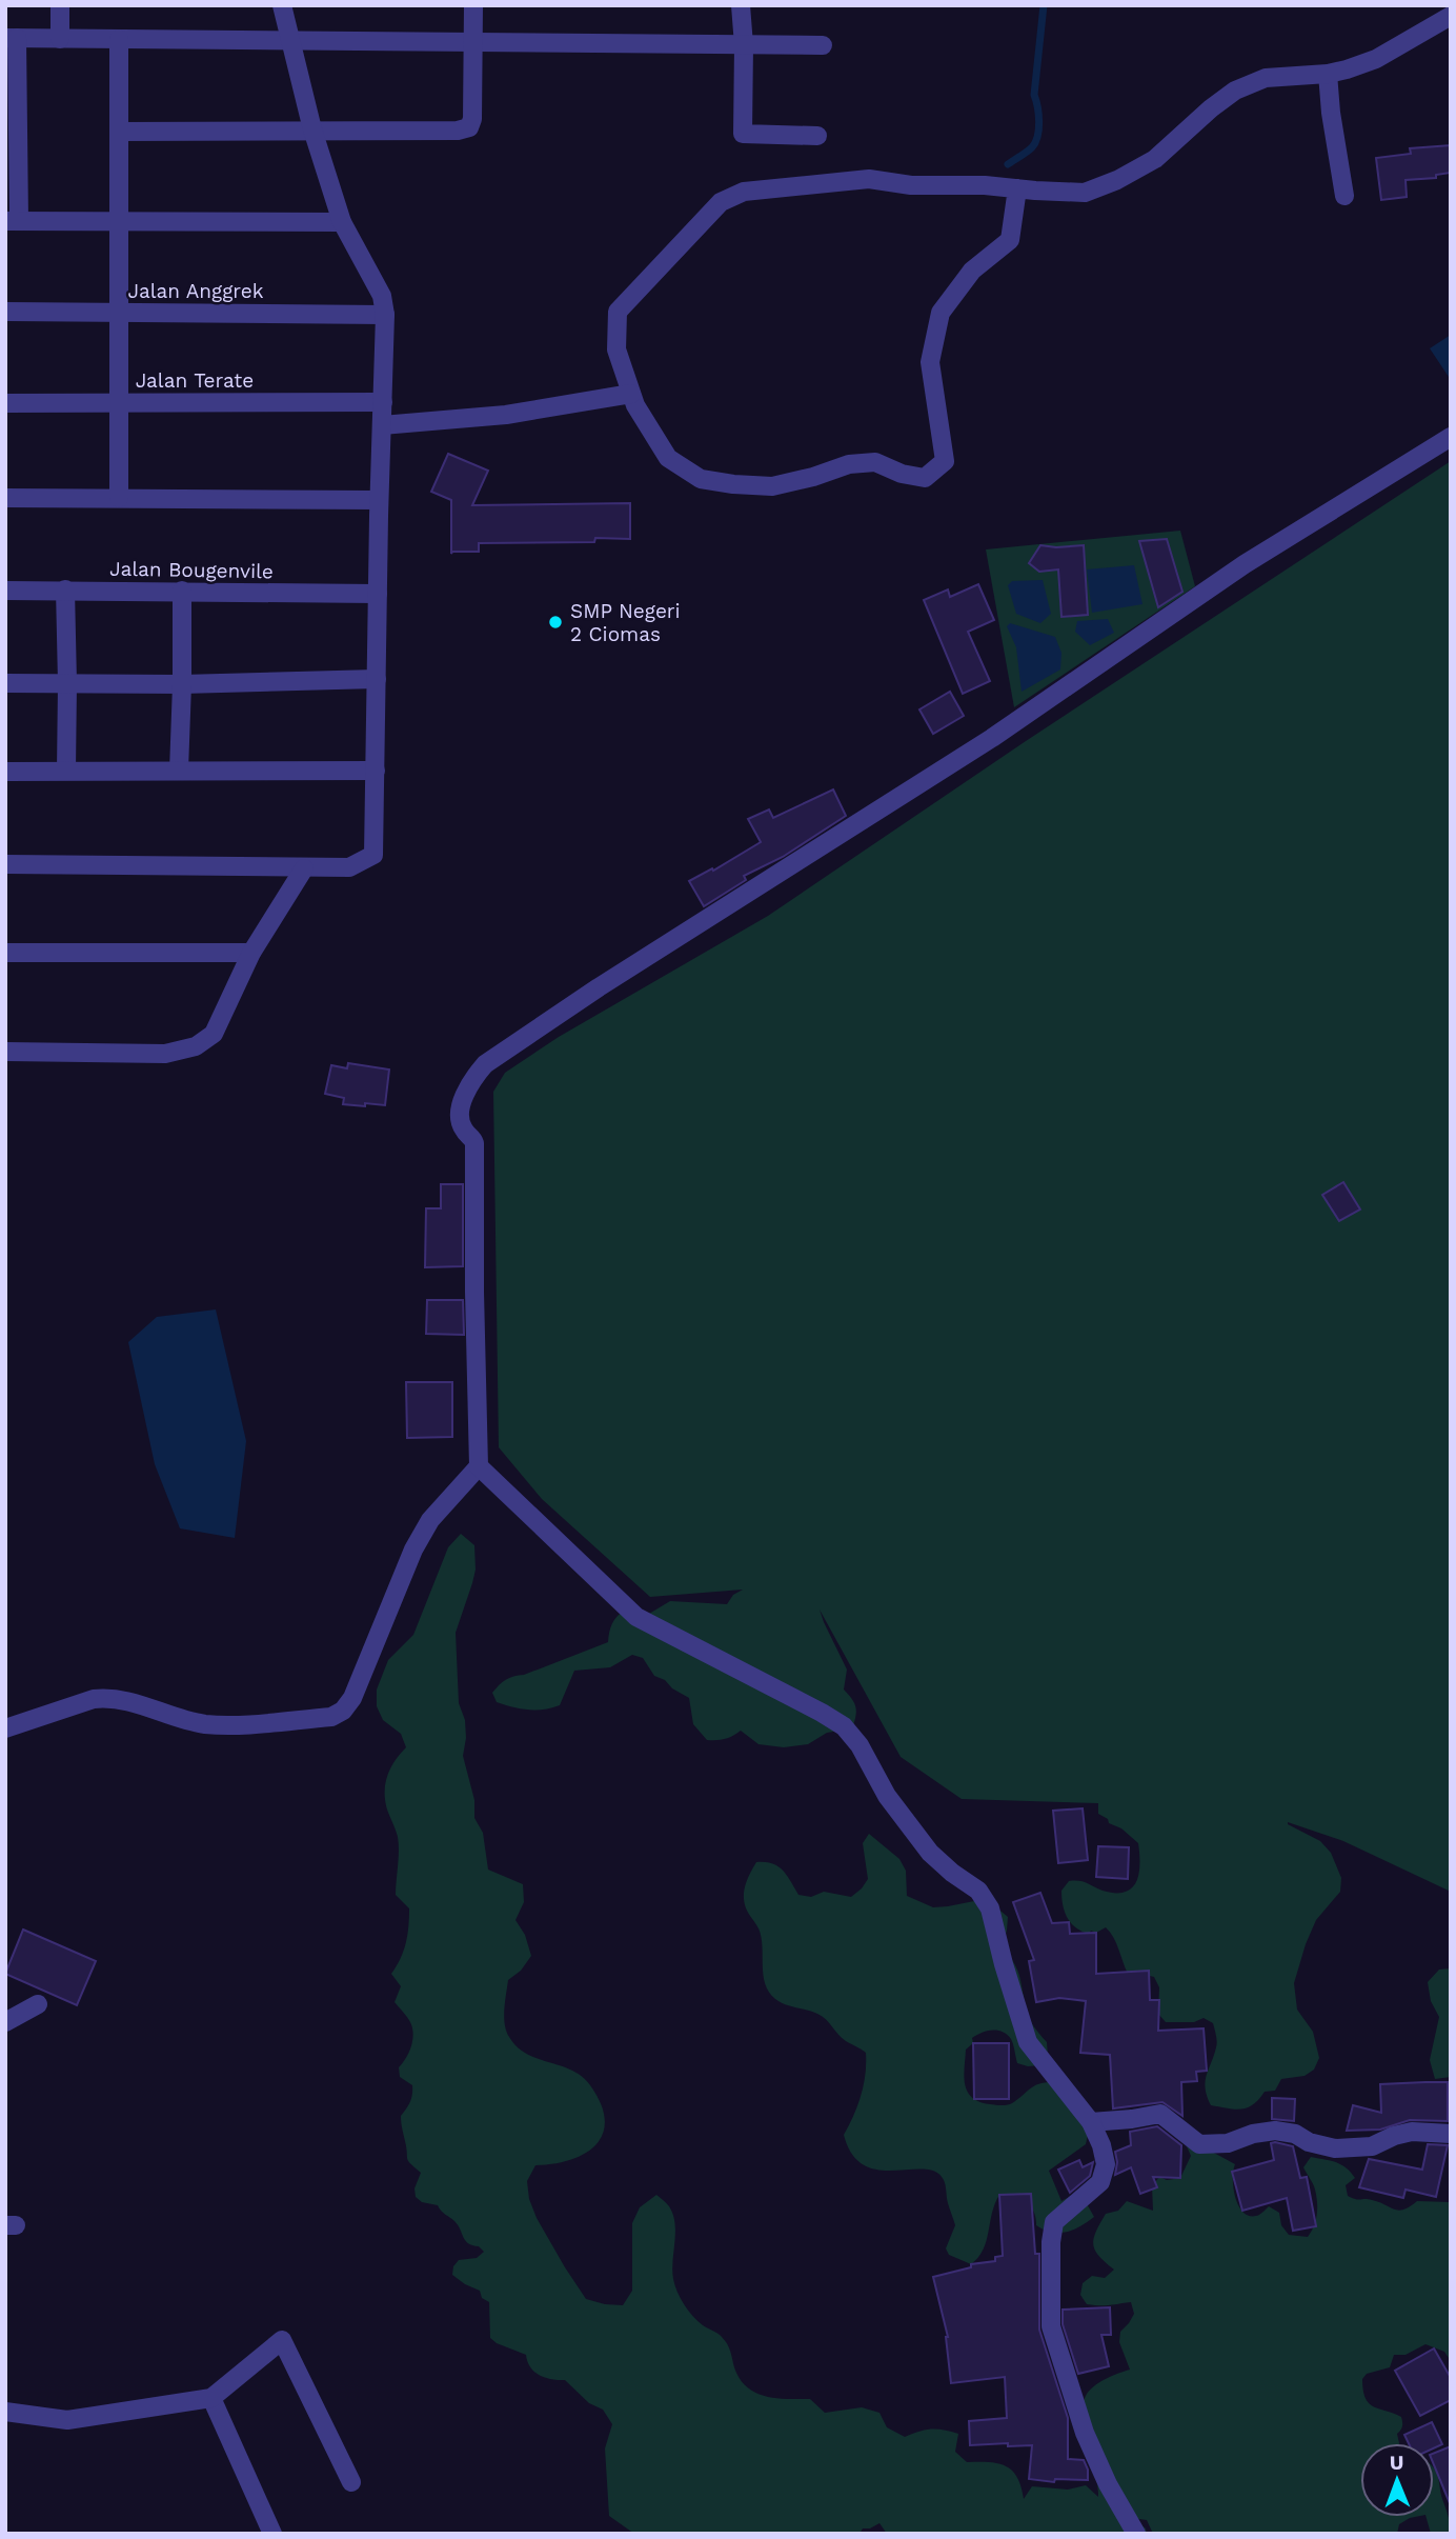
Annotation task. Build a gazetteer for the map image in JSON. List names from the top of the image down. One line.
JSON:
{"streets":{"street":["Jalan Anggrek","Jalan Terate","Jalan Bougenvile"]},"places":["SMP Negeri 2 Ciomas"],"north":"top"}
